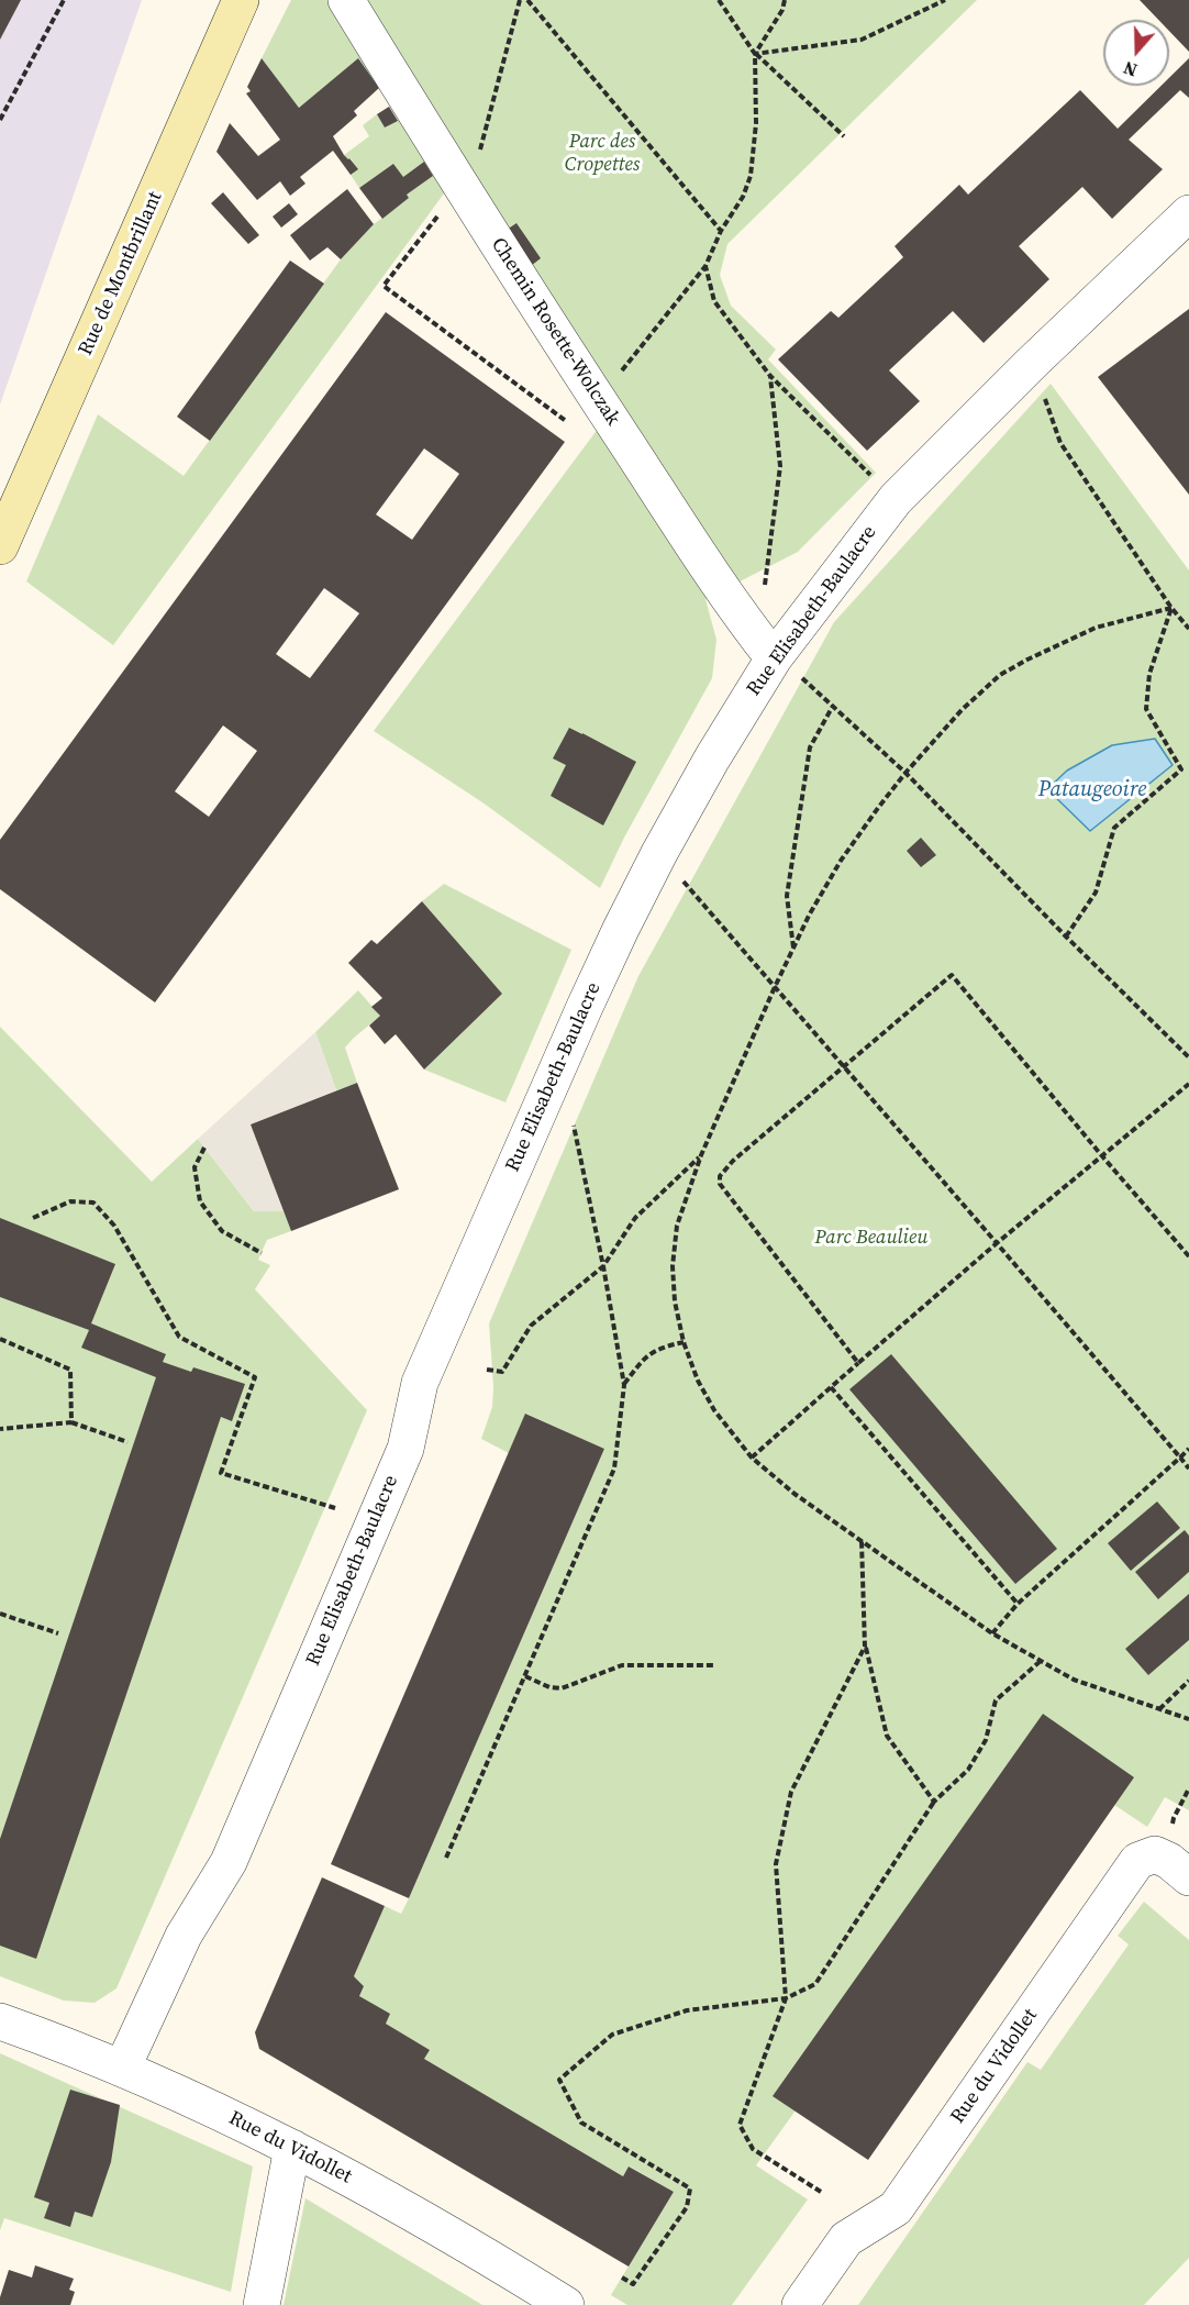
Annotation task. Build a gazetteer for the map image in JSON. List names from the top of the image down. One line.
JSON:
{"streets":{"main road":["Rue de Montbrillant"],"street":["Chemin Rosette-Wolczak","Rue Elisabeth-Baulacre","Rue du Vidollet"]},"crossings":[["Chemin Rosette-Wolczak","Rue Elisabeth-Baulacre"],["Rue Elisabeth-Baulacre","Rue du Vidollet"]],"water":["Pataugeoire"],"parks":["Parc des Cropettes","Parc Beaulieu"],"north":"bottom"}
